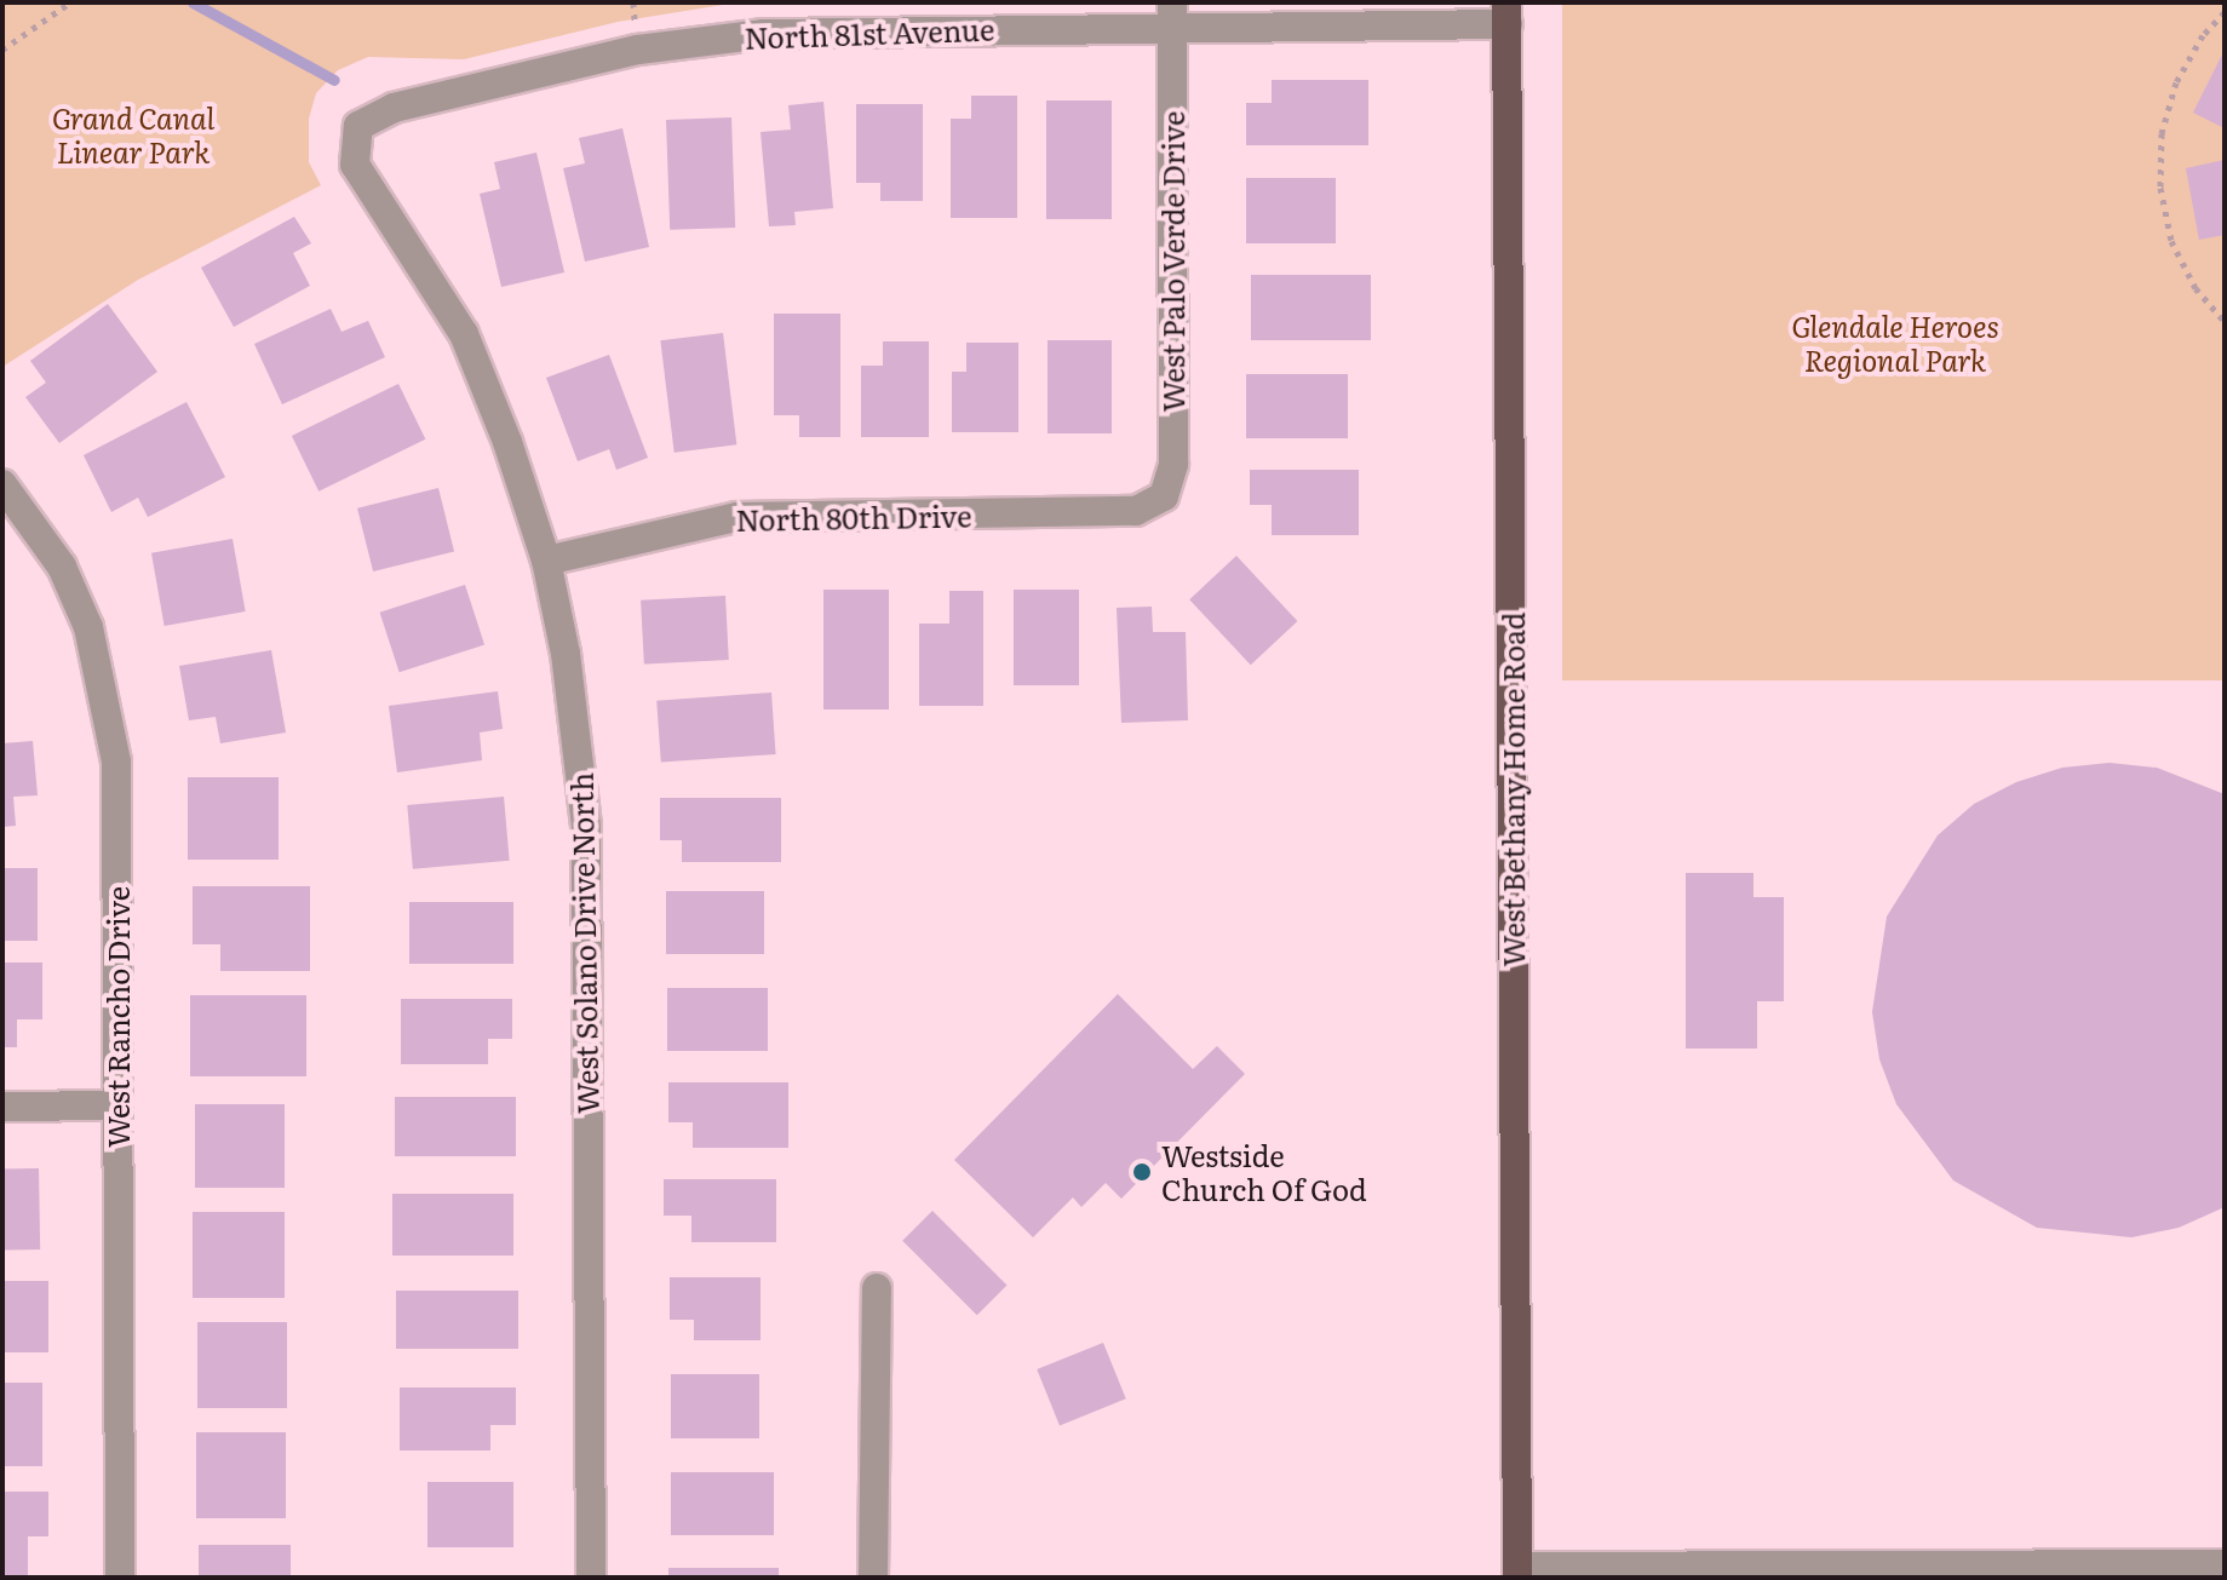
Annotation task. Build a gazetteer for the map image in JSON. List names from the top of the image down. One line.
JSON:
{"streets":{"main road":["West Bethany Home Road"],"street":["North 81st Avenue","West Palo Verde Drive","North 80th Drive","West Solano Drive North","West Rancho Drive"]},"crossings":[["North 81st Avenue","West Palo Verde Drive"],["North 81st Avenue","West Bethany Home Road"],["North 81st Avenue","West Solano Drive North"],["West Palo Verde Drive","North 80th Drive"],["North 80th Drive","West Solano Drive North"]],"parks":["Grand Canal Linear Park","Glendale Heroes Regional Park"],"places":["Westside Church Of God"]}
